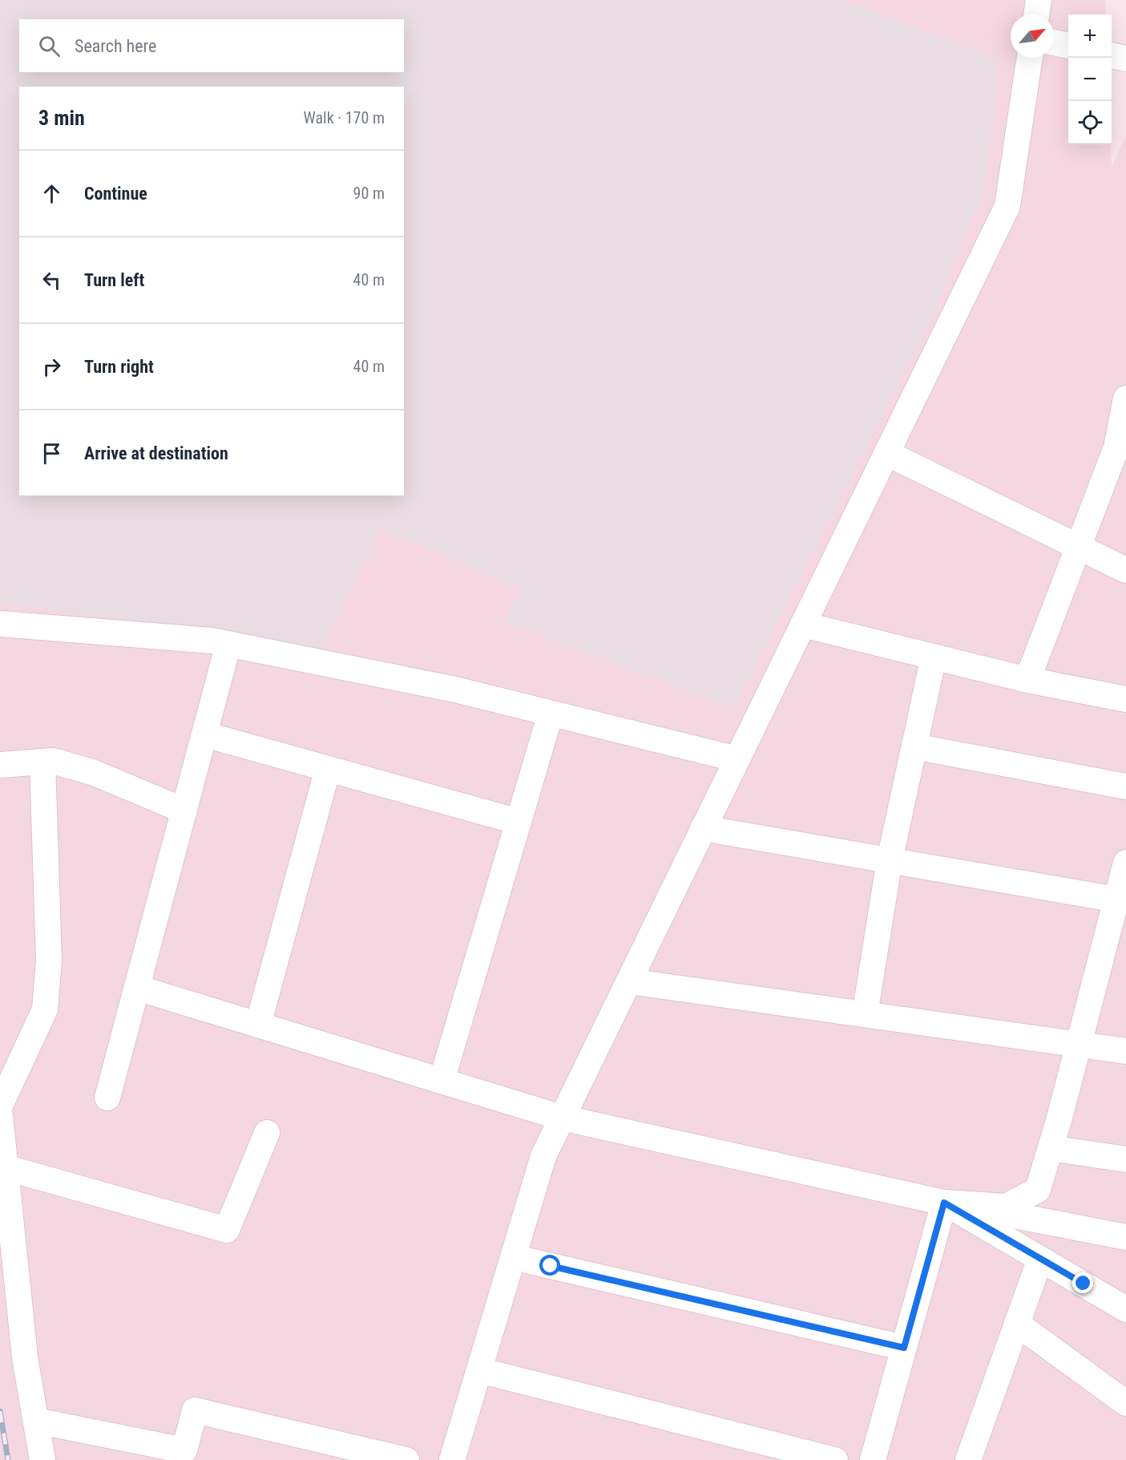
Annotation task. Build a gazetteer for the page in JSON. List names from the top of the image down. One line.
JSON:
{"north":"top right","page":{"map_buttons":["+","−"],"search":"Search here","heading":["3 min","Walk · 170 m"],"list":[["Continue","90 m"],["Turn left","40 m"],["Turn right","40 m"],"Arrive at destination"]}}
